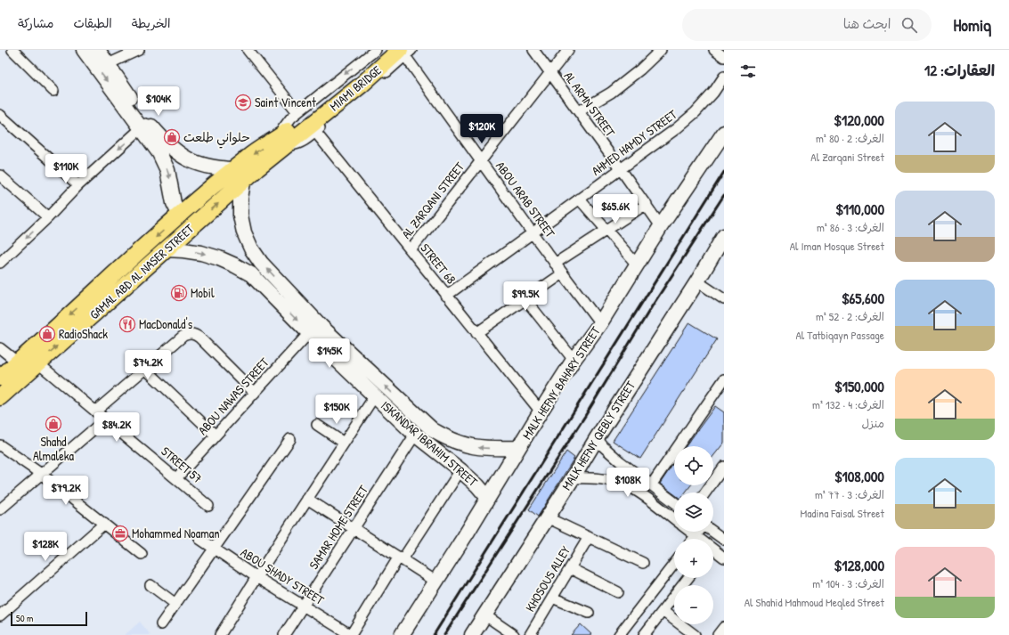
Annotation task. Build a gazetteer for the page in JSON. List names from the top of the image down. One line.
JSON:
{"streets":{"main road":["MIAMI BRIDGE","GAMAL ABD AL NASER STREET"],"street":["AL ARMN STREET","AHMED HAMDY STREET","ABOU ARAB STREET","AL ZARQANI STREET","STREET 68","MALK HEFNY BAHARY STREET","ABOU NAWAS STREET","MALK HEFNY QEBLY STREET","ISKANDAR IBRAHIM STREET","STREET 57","SAMAR HOME STREET","ABOU SHADY STREET","KHOSOUS ALLEY"]},"crossings":[["MIAMI BRIDGE","ABOU ARAB STREET"],["MIAMI BRIDGE","STREET 68"],["MIAMI BRIDGE","GAMAL ABD AL NASER STREET"],["AL ARMN STREET","AHMED HAMDY STREET"],["AL ARMN STREET","AL ZARQANI STREET"],["AL ARMN STREET","MALK HEFNY BAHARY STREET"],["AHMED HAMDY STREET","ABOU ARAB STREET"],["AHMED HAMDY STREET","STREET 68"],["ABOU ARAB STREET","AL ZARQANI STREET"],["ABOU ARAB STREET","MALK HEFNY BAHARY STREET"],["AL ZARQANI STREET","STREET 68"],["STREET 68","GAMAL ABD AL NASER STREET"],["STREET 68","MALK HEFNY BAHARY STREET"],["GAMAL ABD AL NASER STREET","ISKANDAR IBRAHIM STREET"],["GAMAL ABD AL NASER STREET","STREET 57"],["MALK HEFNY BAHARY STREET","ISKANDAR IBRAHIM STREET"],["ABOU NAWAS STREET","ISKANDAR IBRAHIM STREET"],["ABOU NAWAS STREET","STREET 57"],["ISKANDAR IBRAHIM STREET","SAMAR HOME STREET"],["SAMAR HOME STREET","ABOU SHADY STREET"]],"places":{"school or university":["Saint Vincent"],"shop":["حلواني طلعت","RadioShack","Shahd Almaleka"],"fuel station":["Mobil"],"restaurant":["MacDonald's"],"office":["Mohammed Noaman"]},"scale_bar":"50 m","page":{"header":"Homiq","search":"ابحث هنا","nav":["الخريطة","الطبقات","مشاركة"],"heading":"العقارات: 12","price":["$104K","$120K","$110K","$65.6K","$99.5K","$145K","$74.2K","$150K","$84.2K","$108K","$79.2K","$128K"],"list":[{"name":"$120,000","note":"الغرف: 2 · 80 m² · Al Zarqani Street"},{"name":"$110,000","note":"الغرف: 3 · 86 m² · Al Iman Mosque Street"},{"name":"$65,600","note":"الغرف: 2 · 52 m² · Al Tatbiqayn Passage"},{"name":"$150,000","note":"الغرف: 4 · 132 m² · منزل"},{"name":"$108,000","note":"الغرف: 3 · 77 m² · Madina Faisal Street"},{"name":"$128,000","note":"الغرف: 3 · 104 m² · Al Shahid Mahmoud Meqled Street"}],"map_buttons":["+","−"],"scale":"50 m"}}
